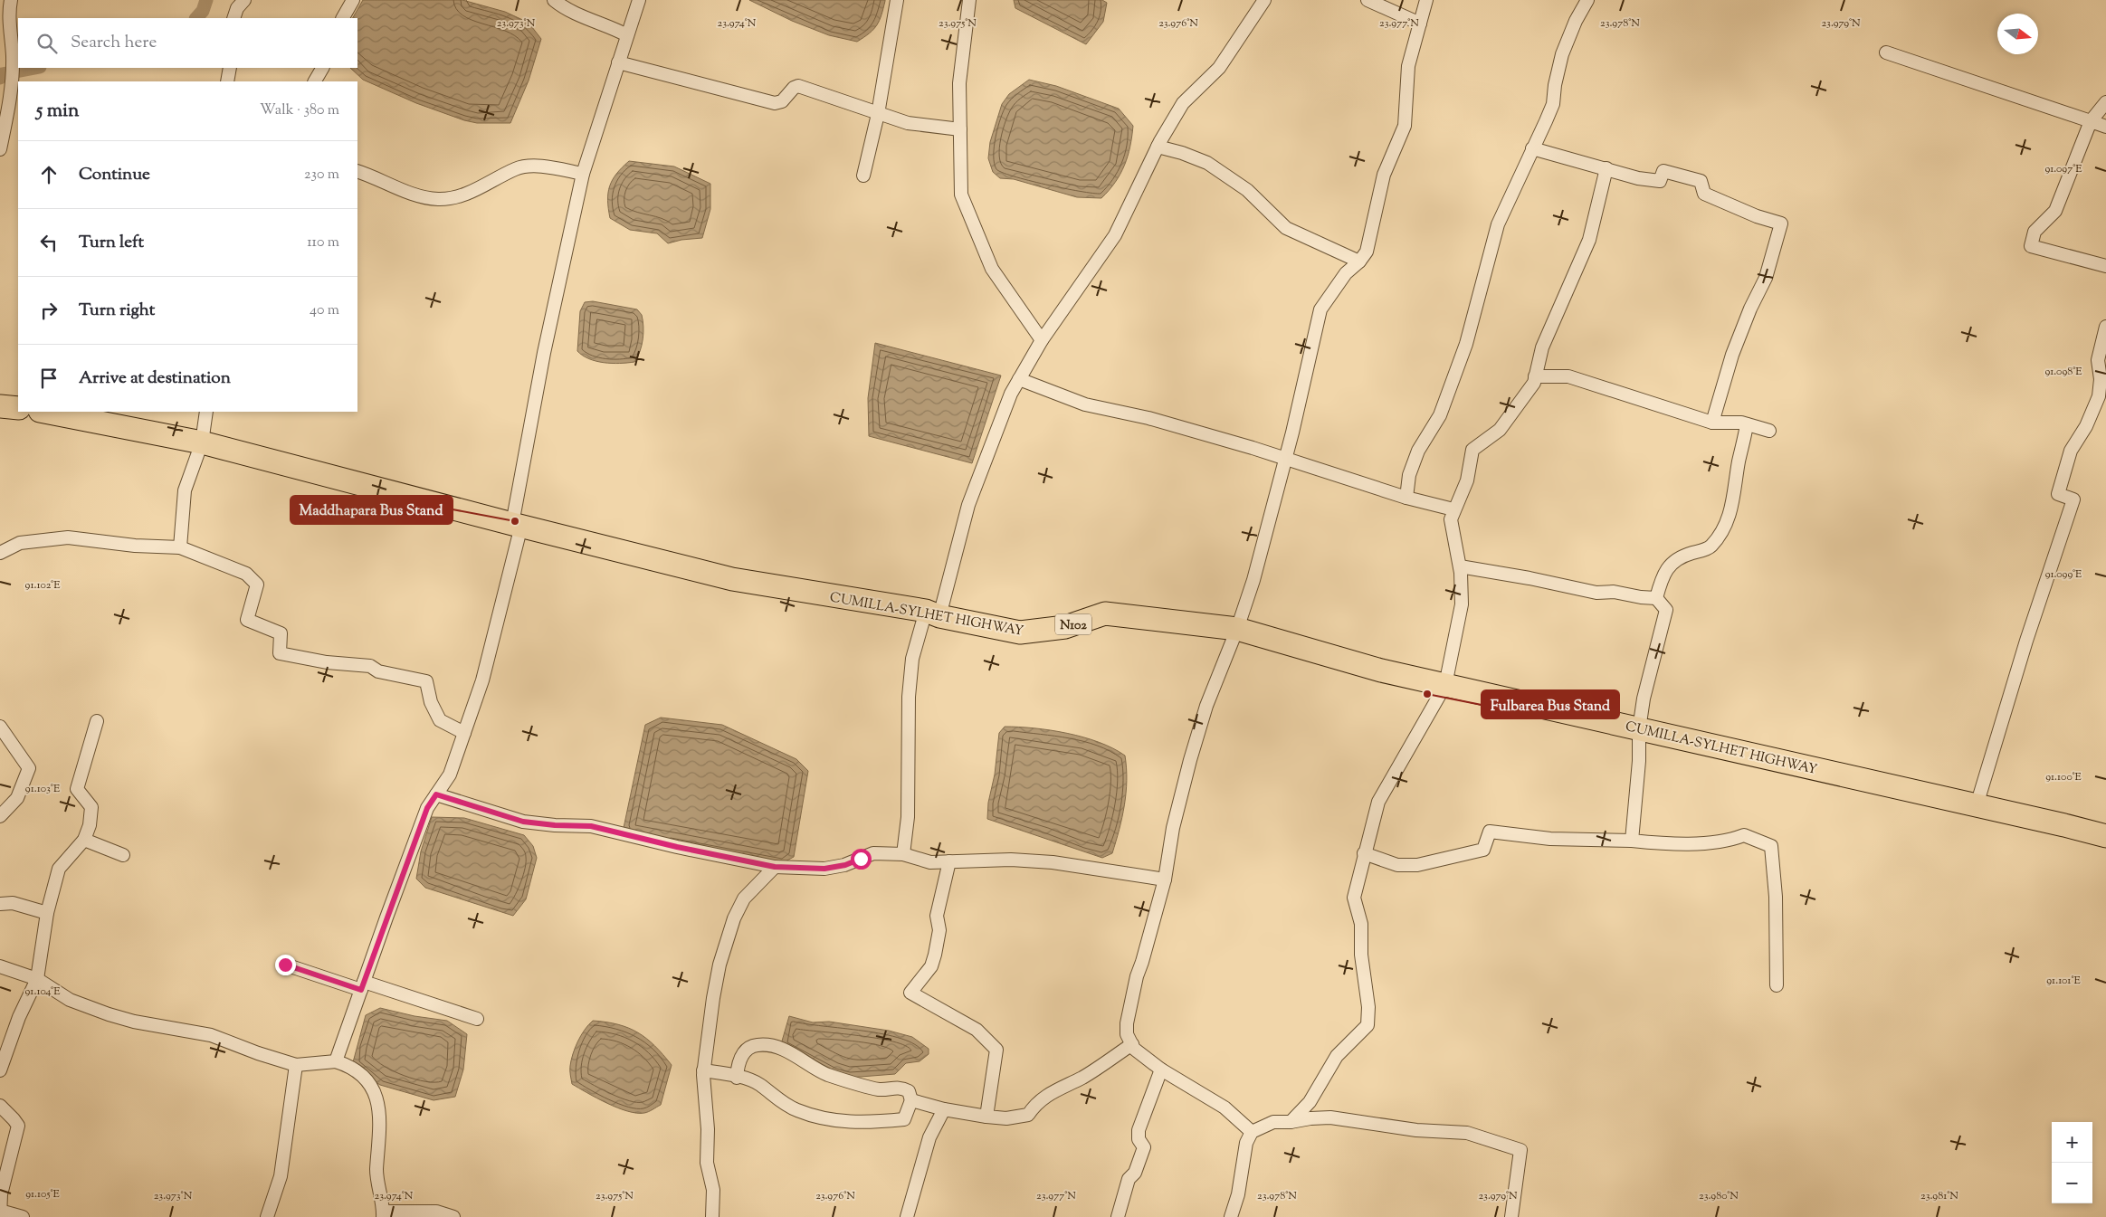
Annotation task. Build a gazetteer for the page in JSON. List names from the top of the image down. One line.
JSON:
{"streets":{"highway":["CUMILLA-SYLHET HIGHWAY","N102"]},"places":["Maddhapara Bus Stand","Fulbarea Bus Stand"],"north":"right","page":{"search":"Search here","heading":["5 min","Walk · 380 m"],"list":[["Continue","230 m"],["Turn left","110 m"],["Turn right","40 m"],"Arrive at destination"],"map_buttons":["+","−"]},"coordinates":["23.973°N","23.974°N","23.975°N","23.976°N","23.977°N","23.978°N","23.979°N","91.097°E","91.098°E","91.099°E","91.102°E","91.100°E","91.103°E","91.101°E","91.104°E","91.105°E","23.980°N","23.981°N"]}
